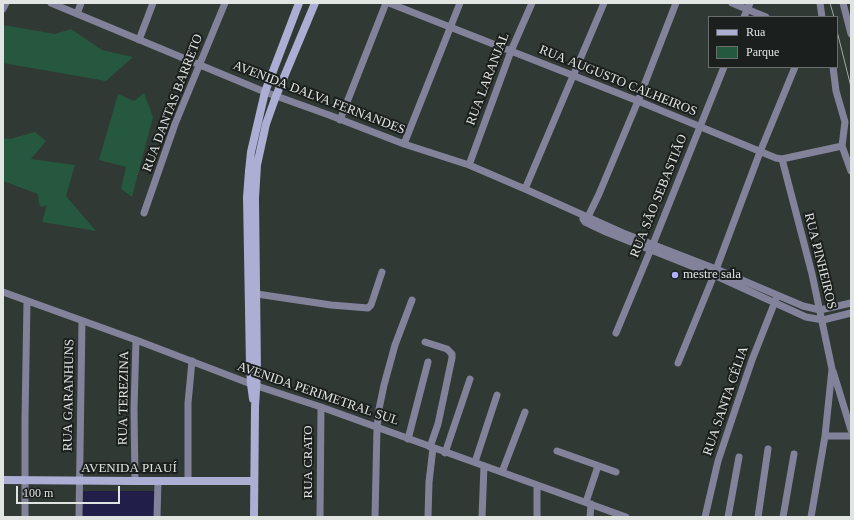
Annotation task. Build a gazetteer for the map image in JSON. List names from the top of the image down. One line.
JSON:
{"streets":{"main road":["AVENIDA PIAUÍ"],"street":["RUA LARANJAL","RUA AUGUSTO CALHEIROS","AVENIDA DALVA FERNANDES","RUA DANTAS BARRETO","RUA SÃO SEBASTIÃO","RUA PINHEIROS","AVENIDA PERIMETRAL SUL","RUA GARANHUNS","RUA TEREZINA","RUA SANTA CÉLIA","RUA CRATO"]},"crossings":[["RUA LARANJAL","RUA AUGUSTO CALHEIROS"],["RUA LARANJAL","AVENIDA DALVA FERNANDES"],["RUA AUGUSTO CALHEIROS","RUA SÃO SEBASTIÃO"],["RUA AUGUSTO CALHEIROS","RUA PINHEIROS"],["AVENIDA DALVA FERNANDES","RUA DANTAS BARRETO"],["AVENIDA DALVA FERNANDES","RUA SÃO SEBASTIÃO"],["AVENIDA DALVA FERNANDES","RUA PINHEIROS"],["AVENIDA DALVA FERNANDES","RUA SANTA CÉLIA"],["AVENIDA PERIMETRAL SUL","RUA GARANHUNS"],["AVENIDA PERIMETRAL SUL","RUA TEREZINA"],["AVENIDA PERIMETRAL SUL","RUA CRATO"],["RUA GARANHUNS","AVENIDA PIAUÍ"],["RUA TEREZINA","AVENIDA PIAUÍ"]],"places":["mestre sala"],"legend":["Rua","Parque"],"scale_bar":"100 m"}
